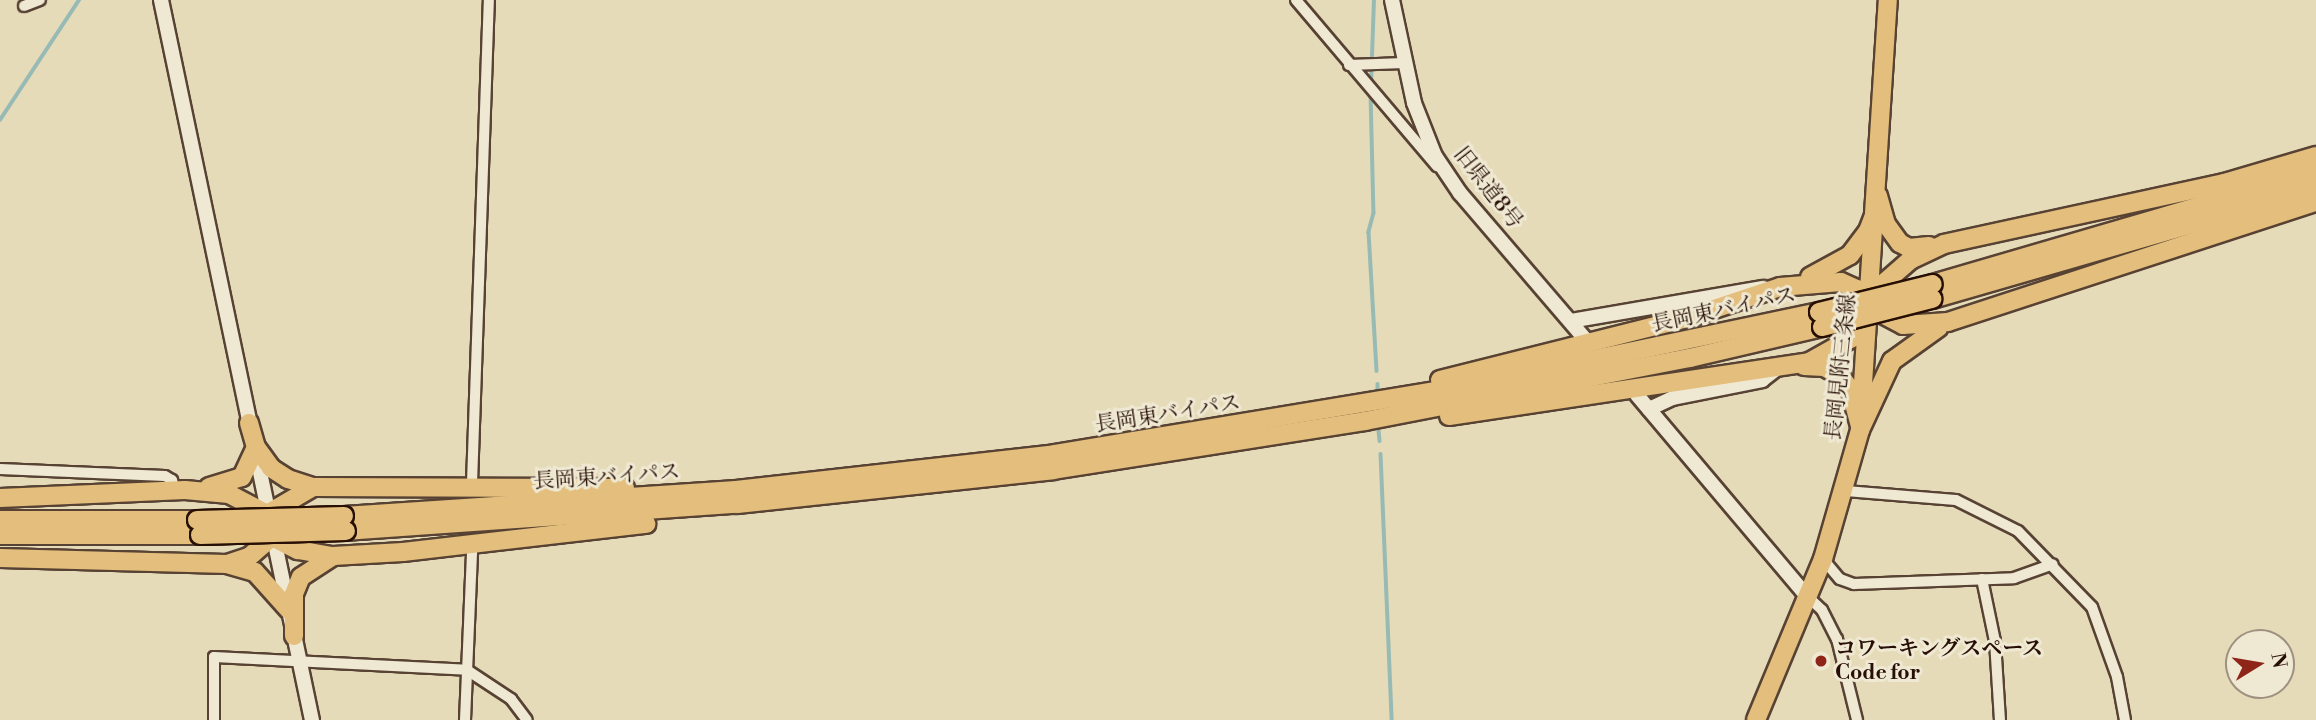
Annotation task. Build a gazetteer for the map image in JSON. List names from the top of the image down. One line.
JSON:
{"streets":{"main road":["長岡東バイパス","長岡見附三条線"],"street":["旧県道8号"]},"places":["コワーキングスペース Code for"],"north":"right"}
